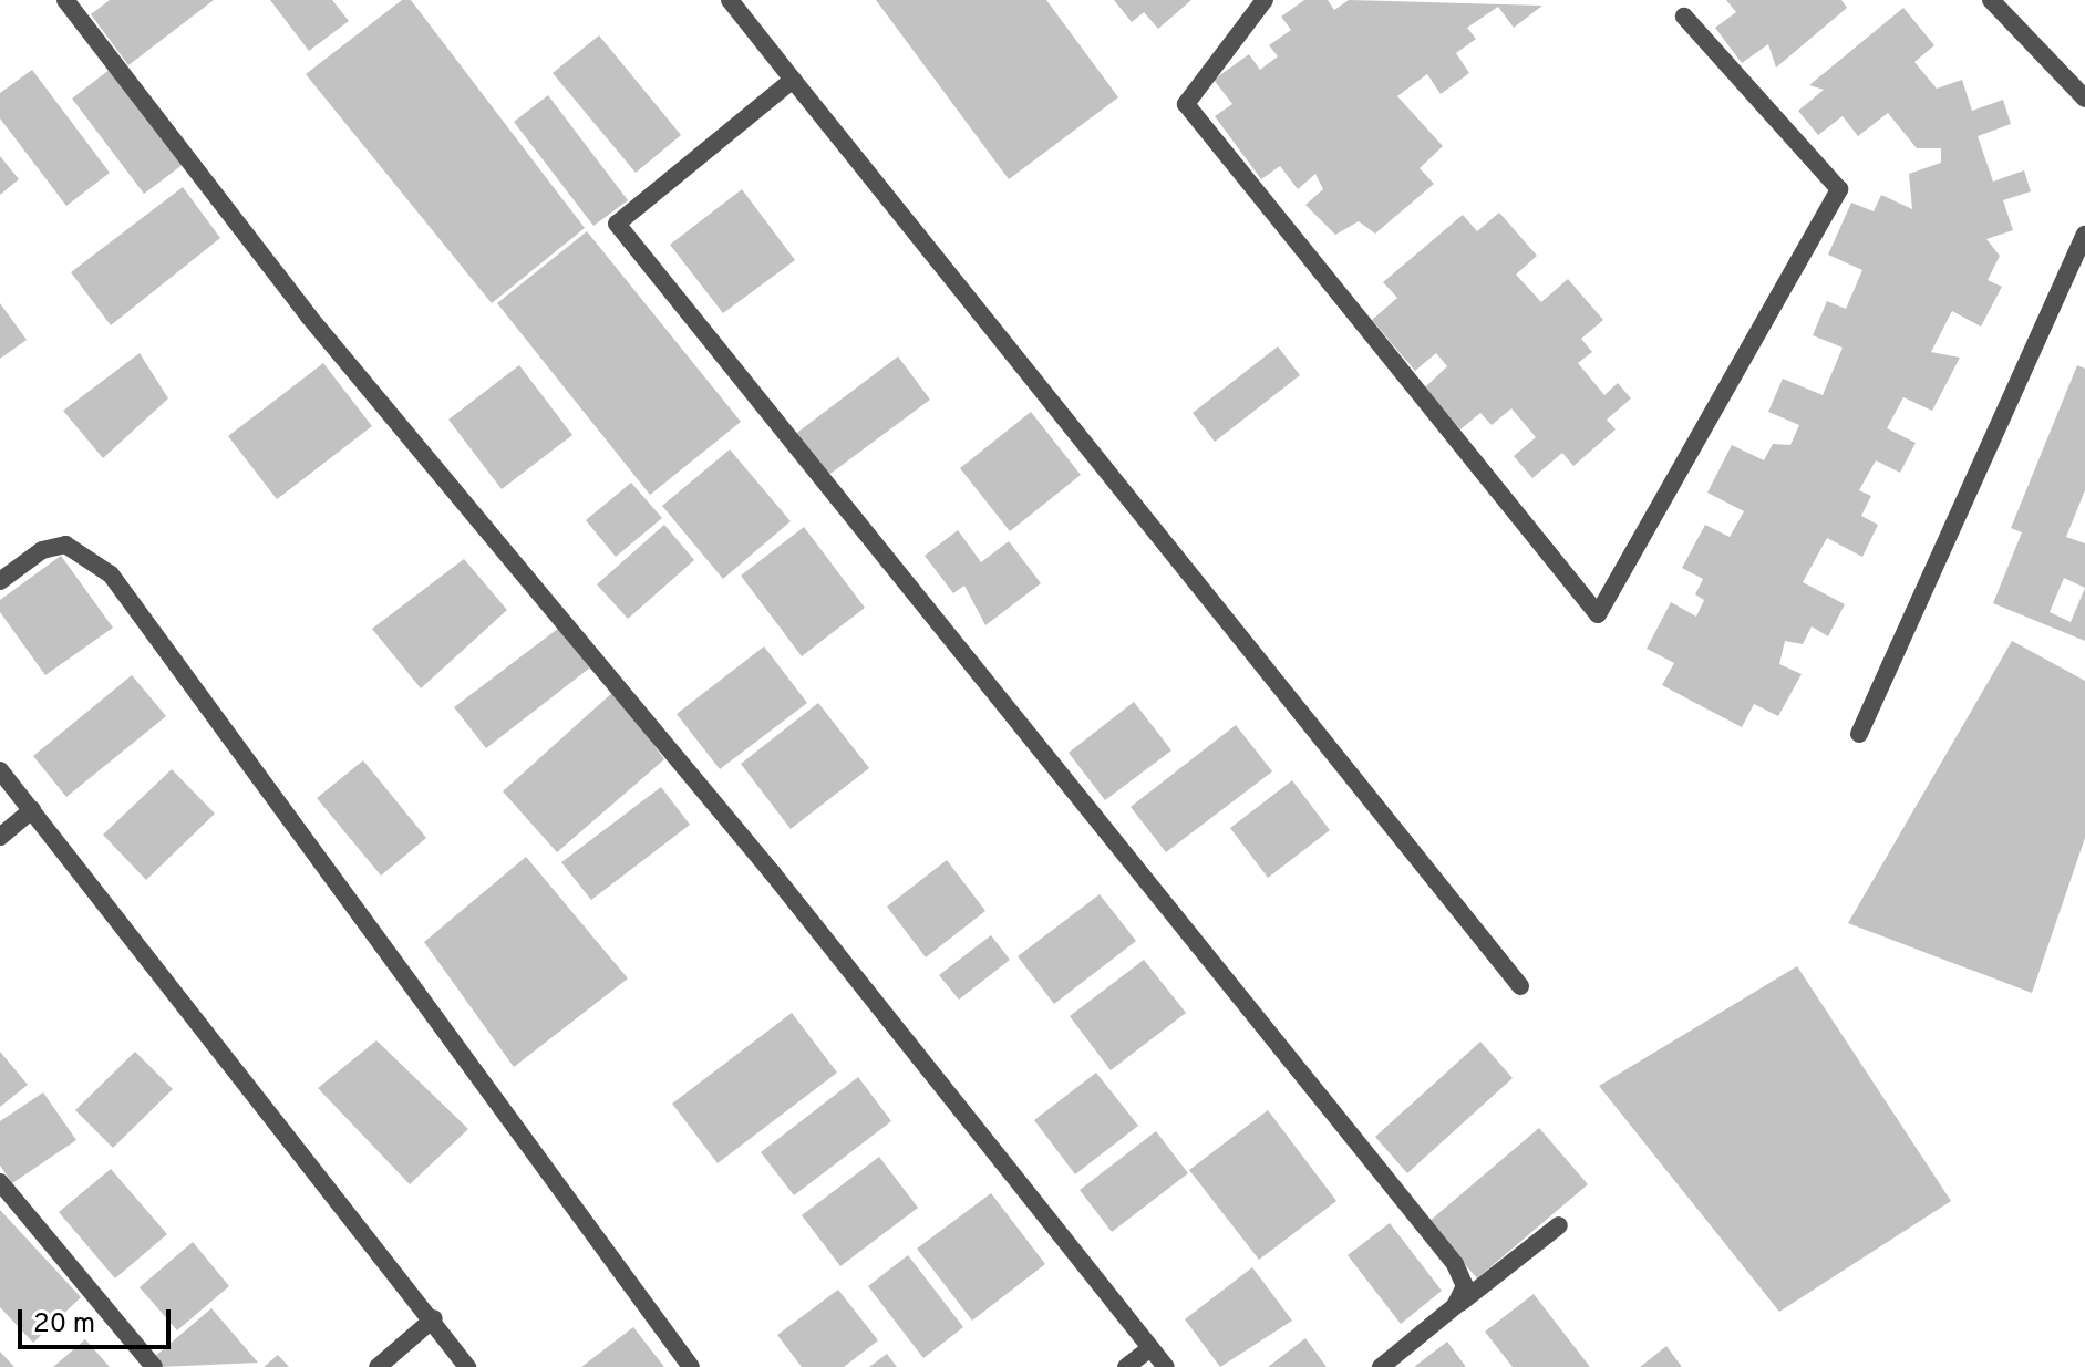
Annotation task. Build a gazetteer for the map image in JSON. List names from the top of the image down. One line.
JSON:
{"scale_bar":"20 m"}
